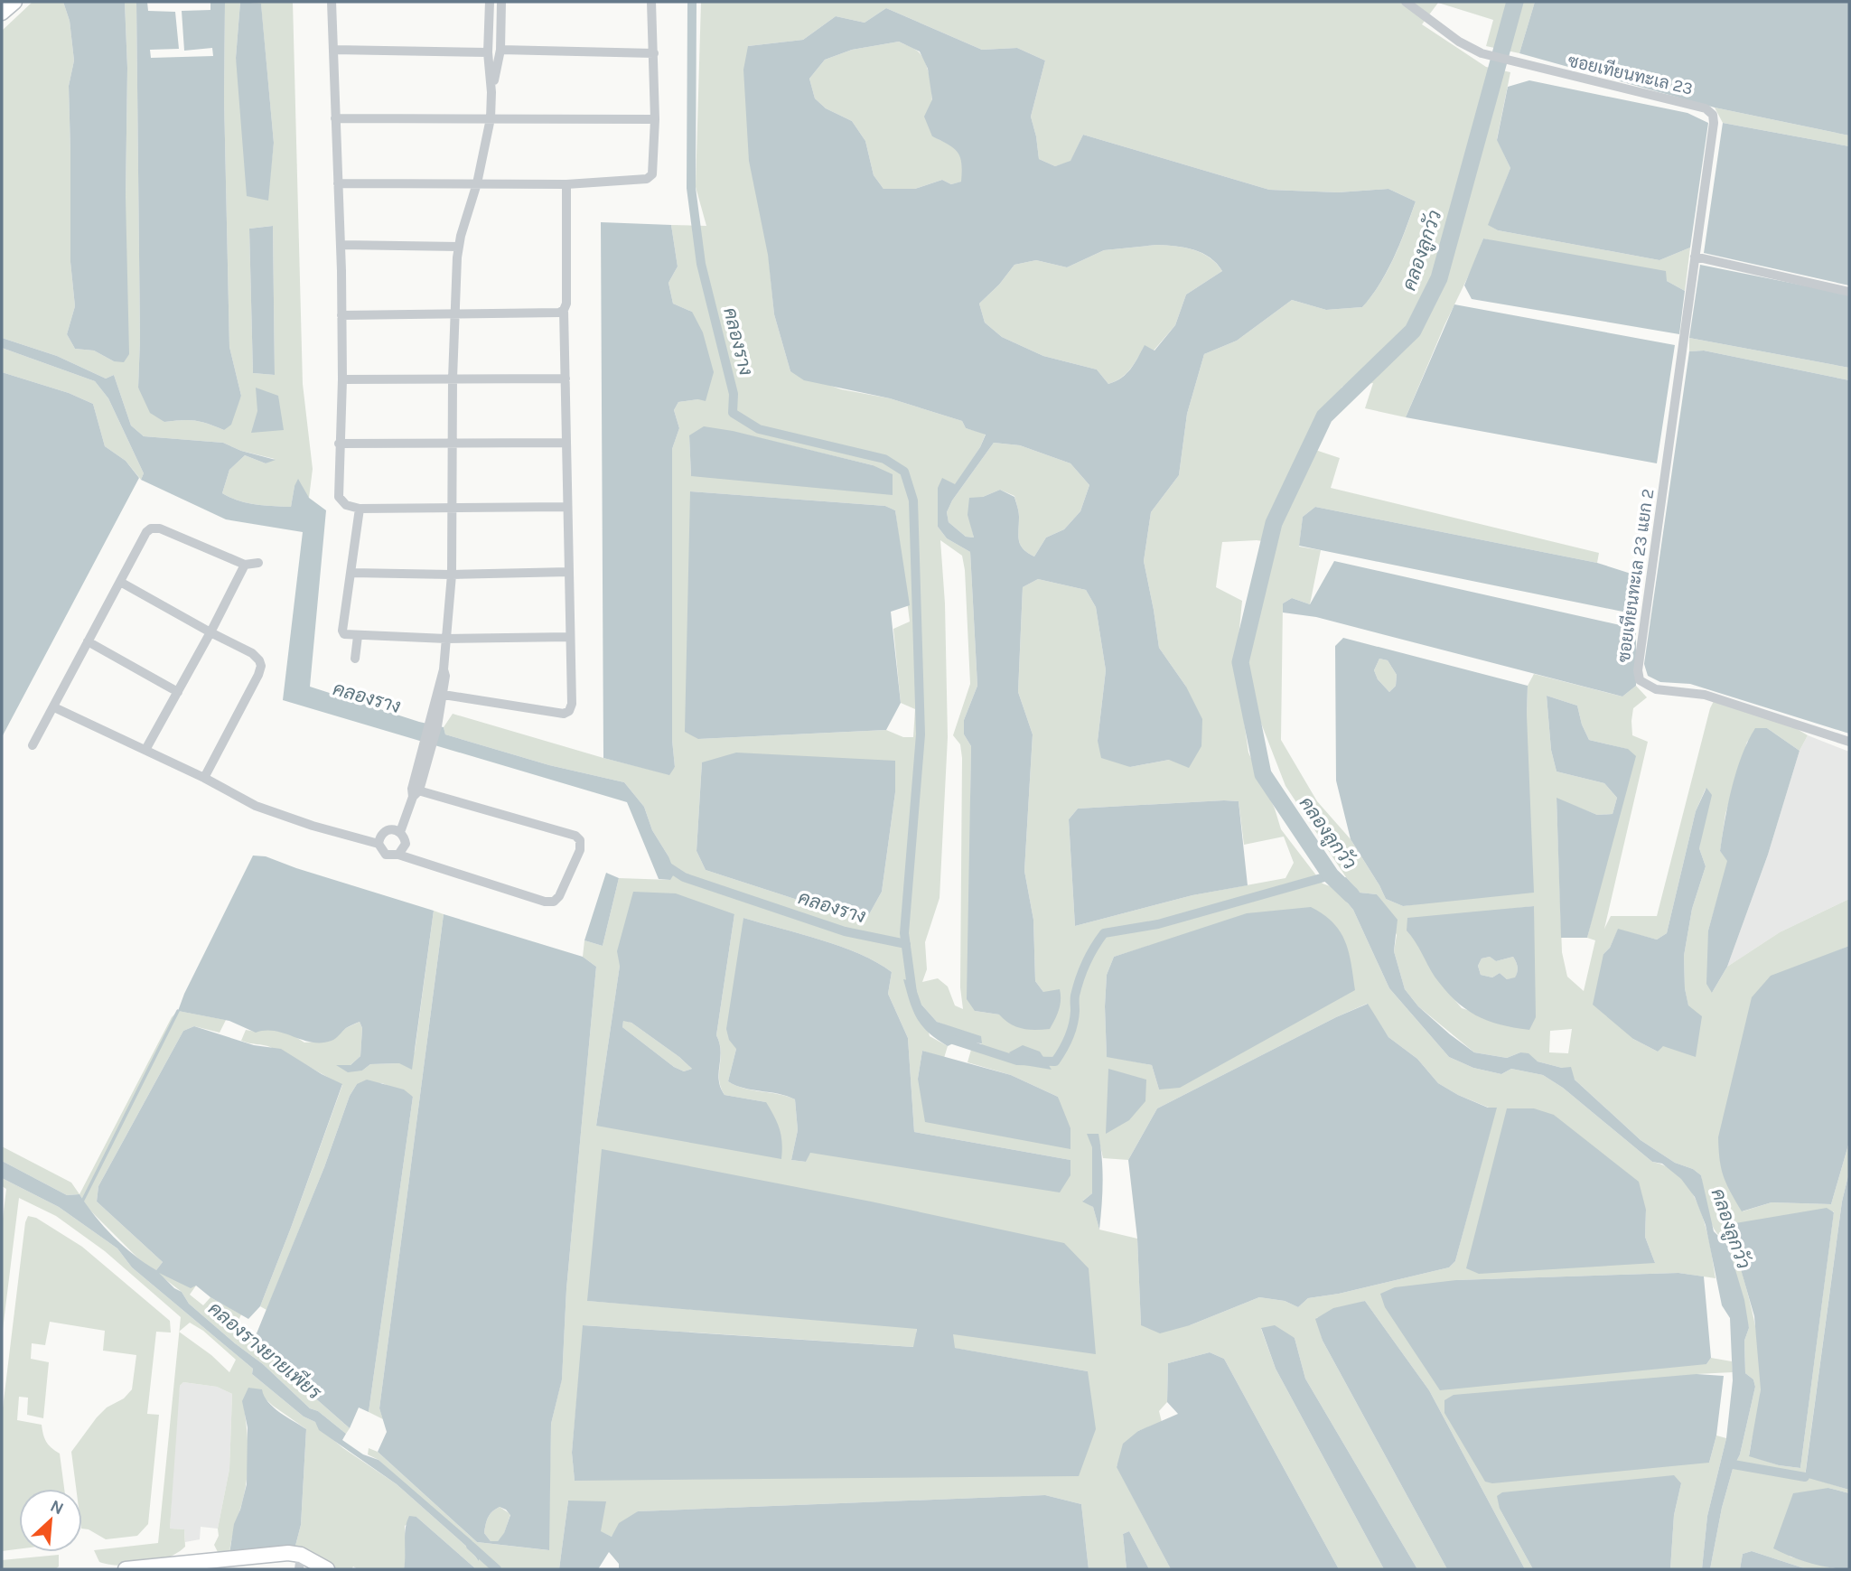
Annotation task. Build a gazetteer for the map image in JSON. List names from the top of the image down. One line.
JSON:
{"streets":{"street":["ซอยเทียนทะเล 23","ซอยเทียนทะเล 23 แยก 2"]},"crossings":[["ซอยเทียนทะเล 23","ซอยเทียนทะเล 23 แยก 2"]],"water":["คลองลูกวัว","คลองราง","คลองรางยายเพียร"],"north":"top right"}
